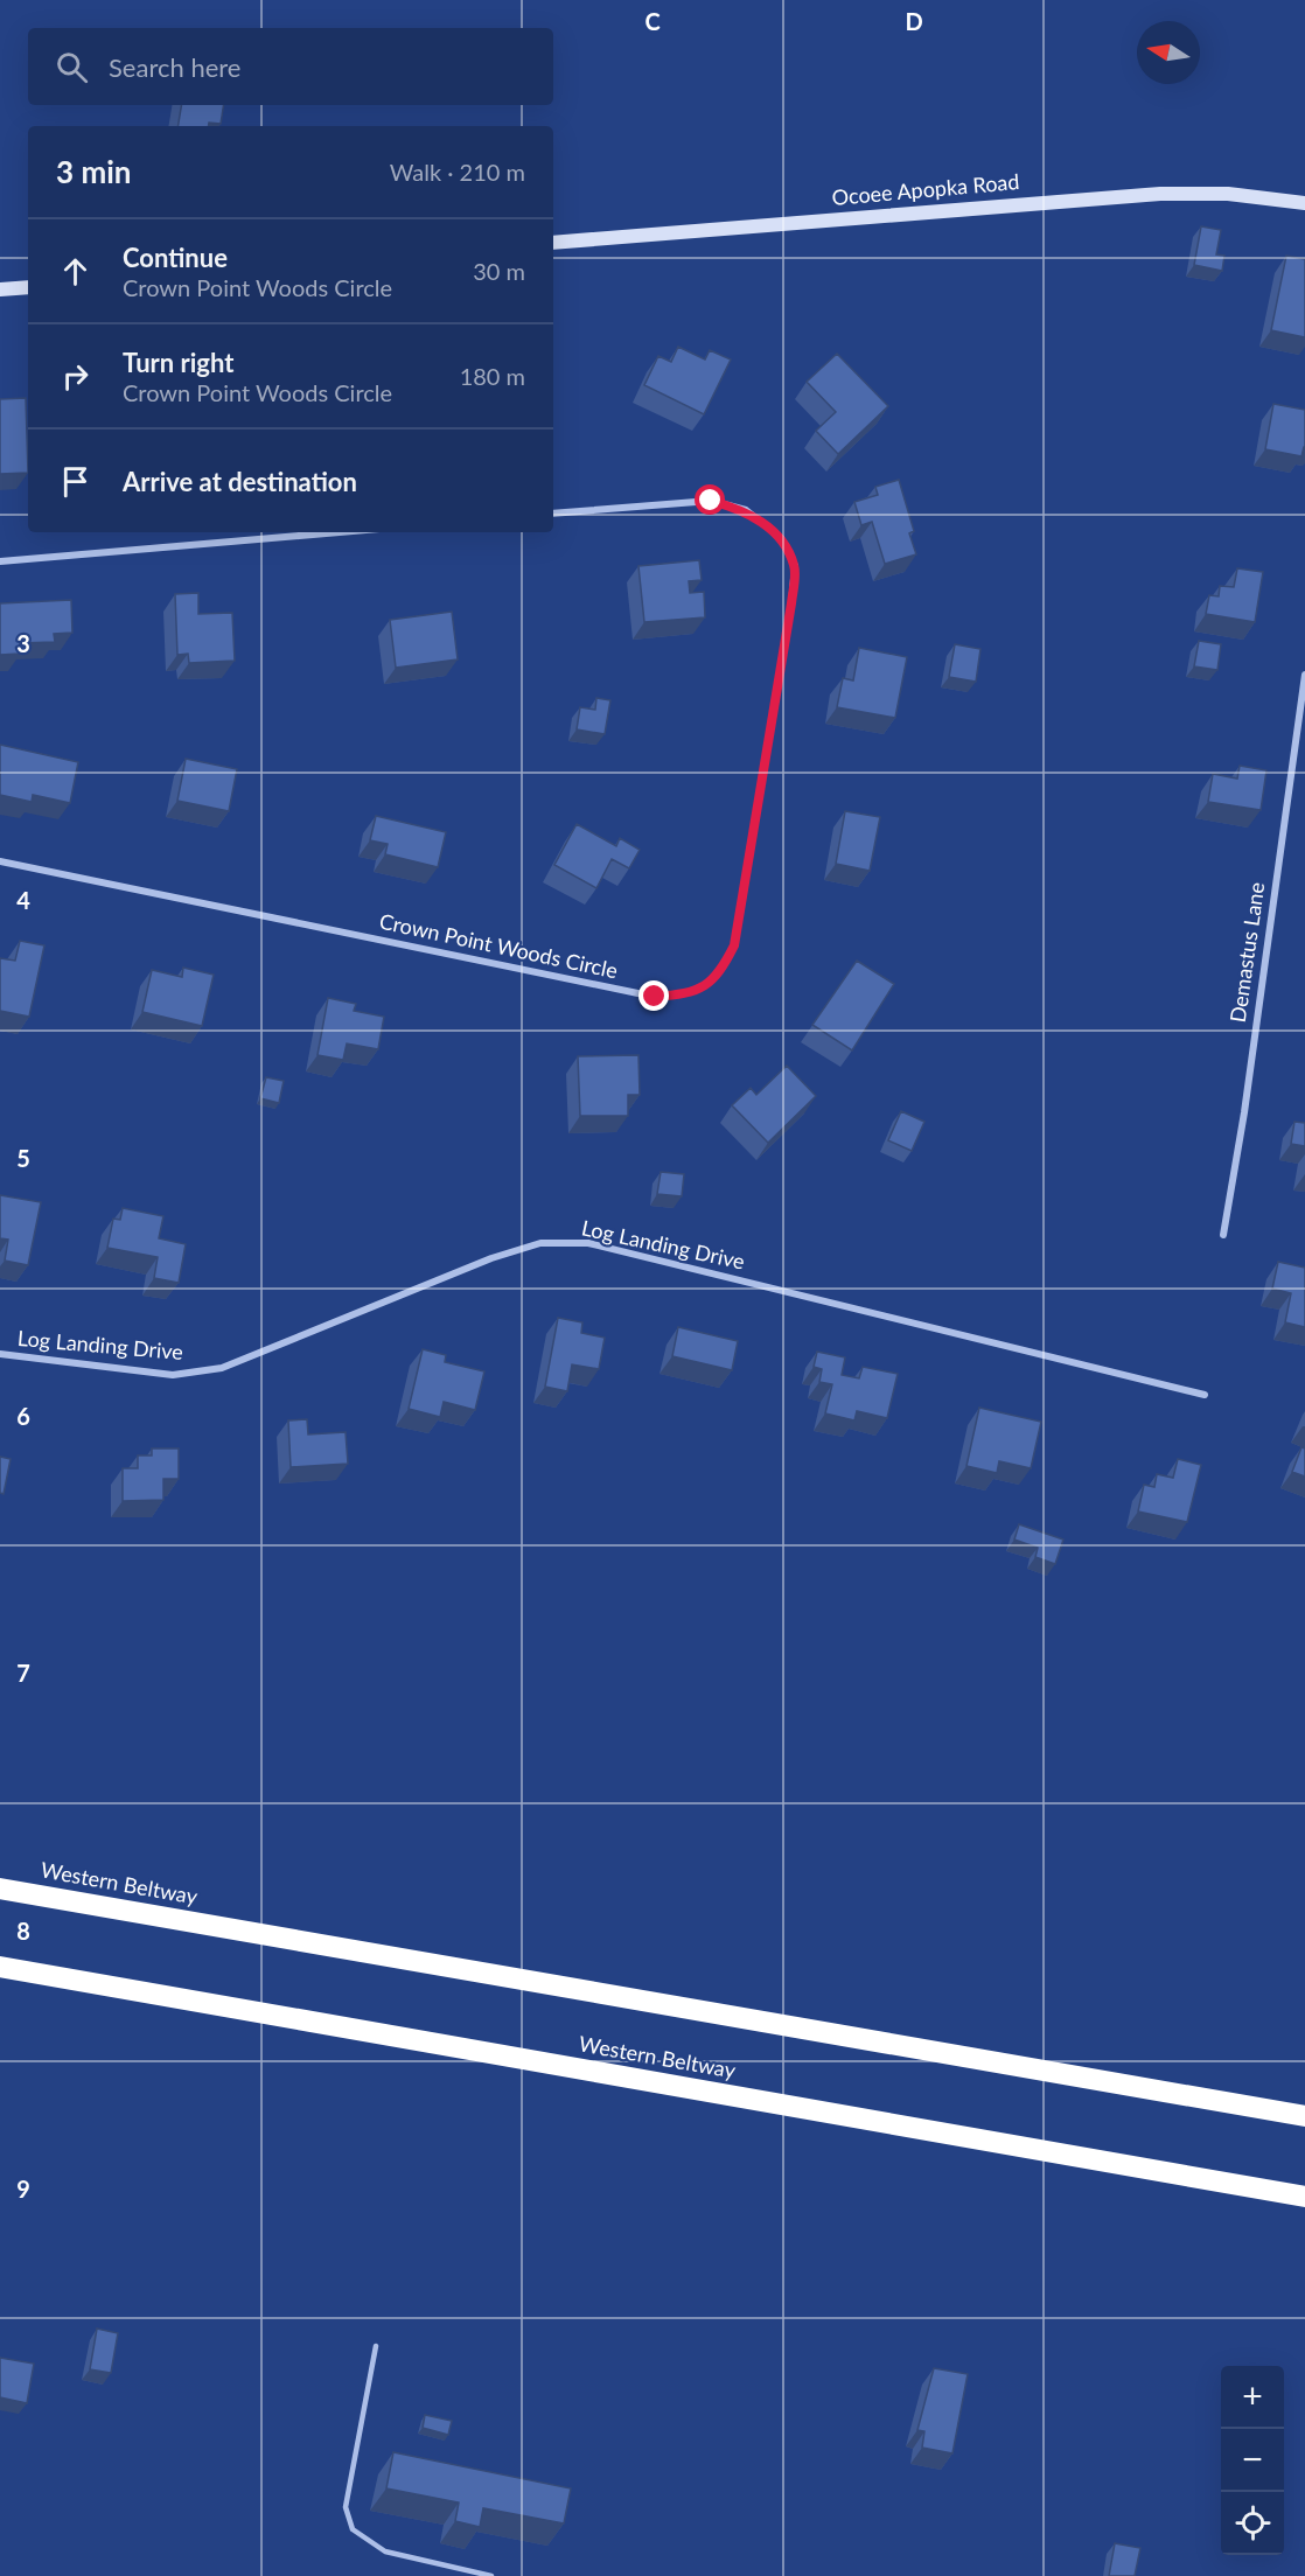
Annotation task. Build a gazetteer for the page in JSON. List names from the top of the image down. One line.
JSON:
{"streets":{"highway":["Western Beltway"],"main road":["Ocoee Apopka Road"],"street":["Crown Point Woods Circle","Demastus Lane","Log Landing Drive"]},"north":"left","page":{"search":"Search here","heading":["3 min","Walk · 210 m"],"list":[["Continue","Crown Point Woods Circle","30 m"],["Turn right","Crown Point Woods Circle","180 m"],"Arrive at destination"],"map_buttons":["+","−"]},"grid":{"columns":["C","D"],"rows":["3","4","5","6","7","8","9"]}}
